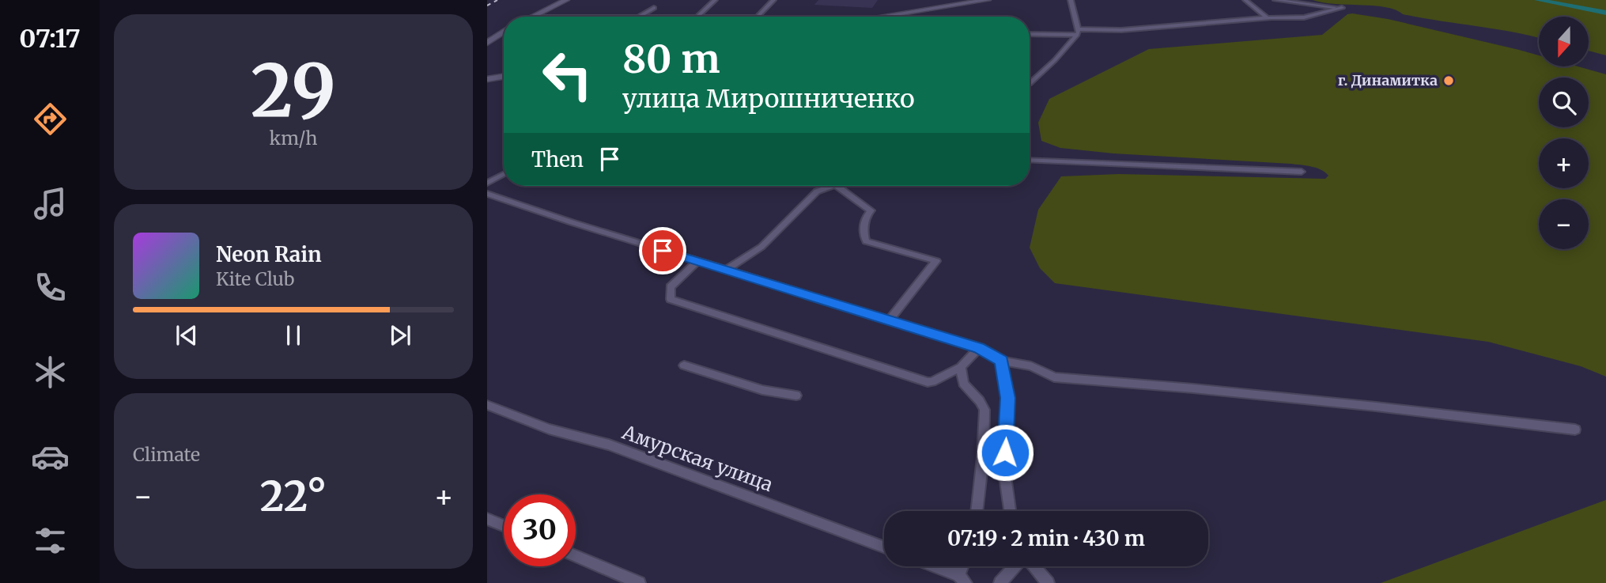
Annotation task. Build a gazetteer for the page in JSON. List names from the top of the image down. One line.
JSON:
{"streets":{"street":["Амурская улица"]},"places":["г. Динамитка"],"north":"bottom","page":{"tabs":"07:17","tile":[["29","km/h"],"Climate"],"map_buttons":["+","−"],"turn":["80 m","улица Мирошниченко"],"then":"Then","song":["Neon Rain","Kite Club"],"heat":["−","22°","+"],"limit":"30","trip":"07:19 · 2 min · 430 m"}}
